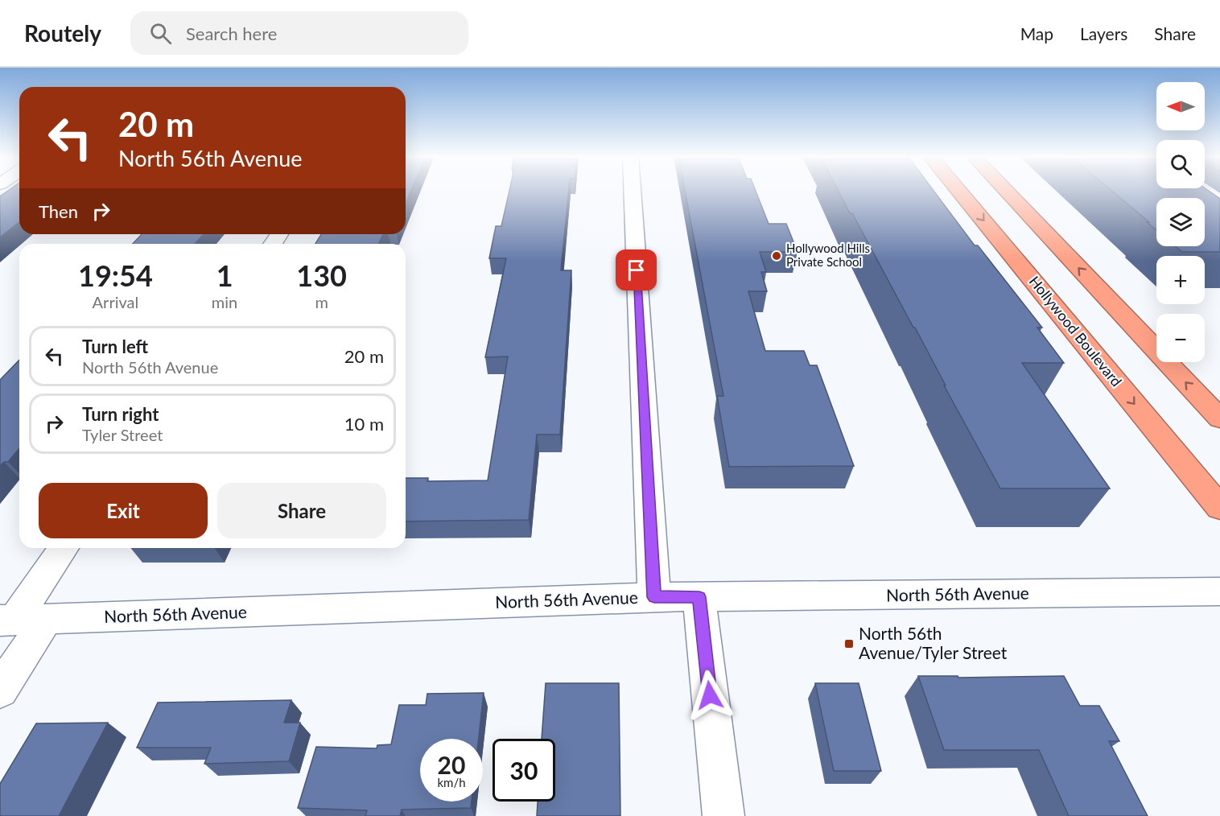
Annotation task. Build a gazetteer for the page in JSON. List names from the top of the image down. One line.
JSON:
{"streets":{"highway":["Hollywood Boulevard"],"street":["North 56th Avenue"]},"places":{"other":["Hollywood Hills Private School"],"transit":["North 56th Avenue/Tyler Street"]},"north":"left","page":{"header":"Routely","search":"Search here","nav":["Map","Layers","Share"],"map_buttons":["+","−"],"turn":["20 m","North 56th Avenue"],"then":"Then","eta":["19:54","Arrival","1","min","130","m"],"list":[{"name":"Turn left","note":"North 56th Avenue","value":"20 m"},{"name":"Turn right","note":"Tyler Street","value":"10 m"}],"buttons":["Exit","Share"],"speed":"20 km/h","limit":"30"}}
